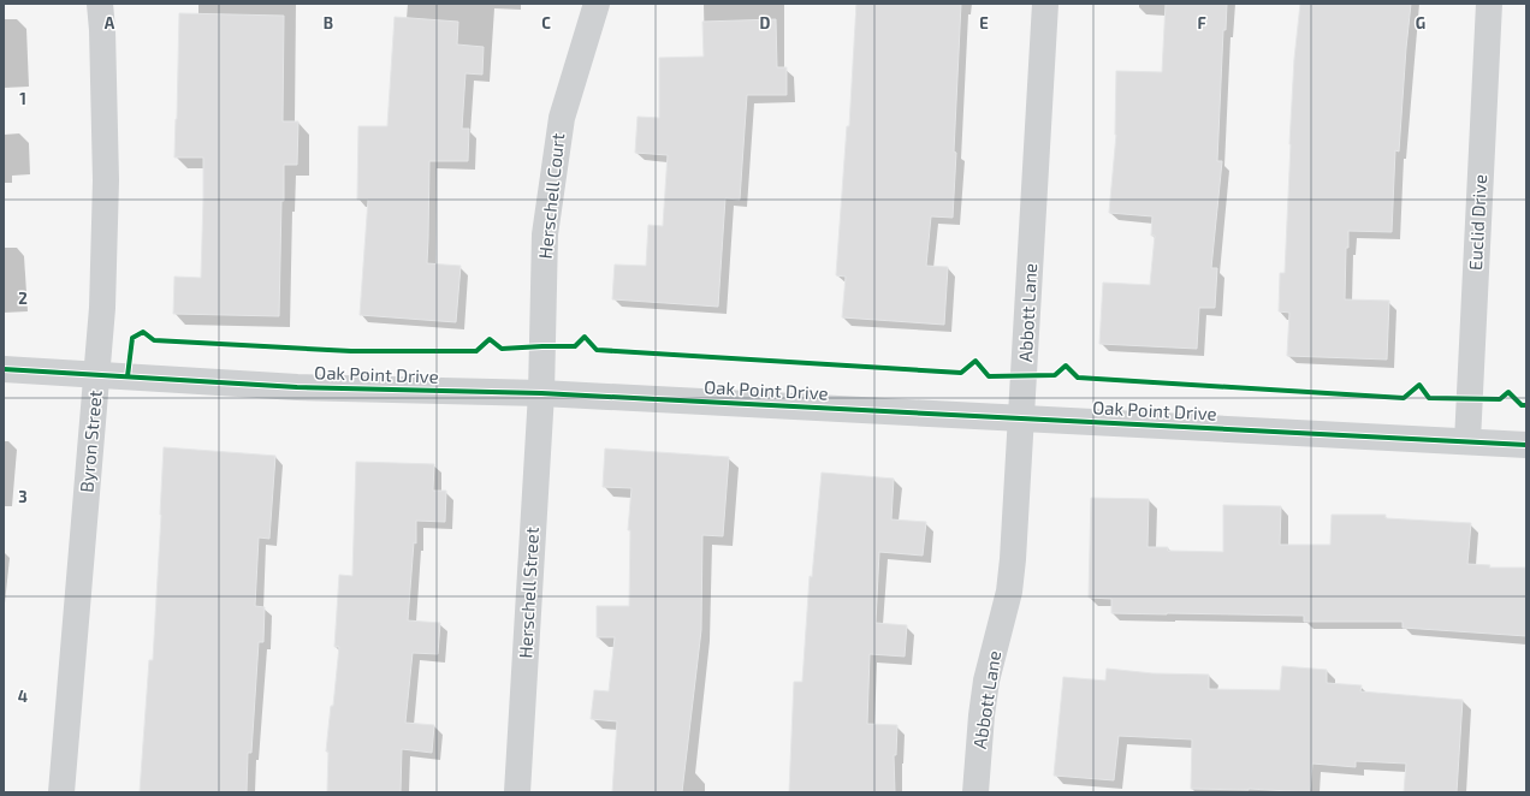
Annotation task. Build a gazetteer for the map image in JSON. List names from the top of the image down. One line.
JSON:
{"streets":{"street":["Herschell Court","Euclid Drive","Abbott Lane","Oak Point Drive","Byron Street","Herschell Street"]},"crossings":[["Herschell Court","Oak Point Drive"],["Herschell Court","Herschell Street"],["Euclid Drive","Oak Point Drive"],["Abbott Lane","Oak Point Drive"],["Oak Point Drive","Byron Street"],["Oak Point Drive","Herschell Street"]],"grid":{"columns":["A","B","C","D","E","F","G"],"rows":["1","2","3","4"]}}
